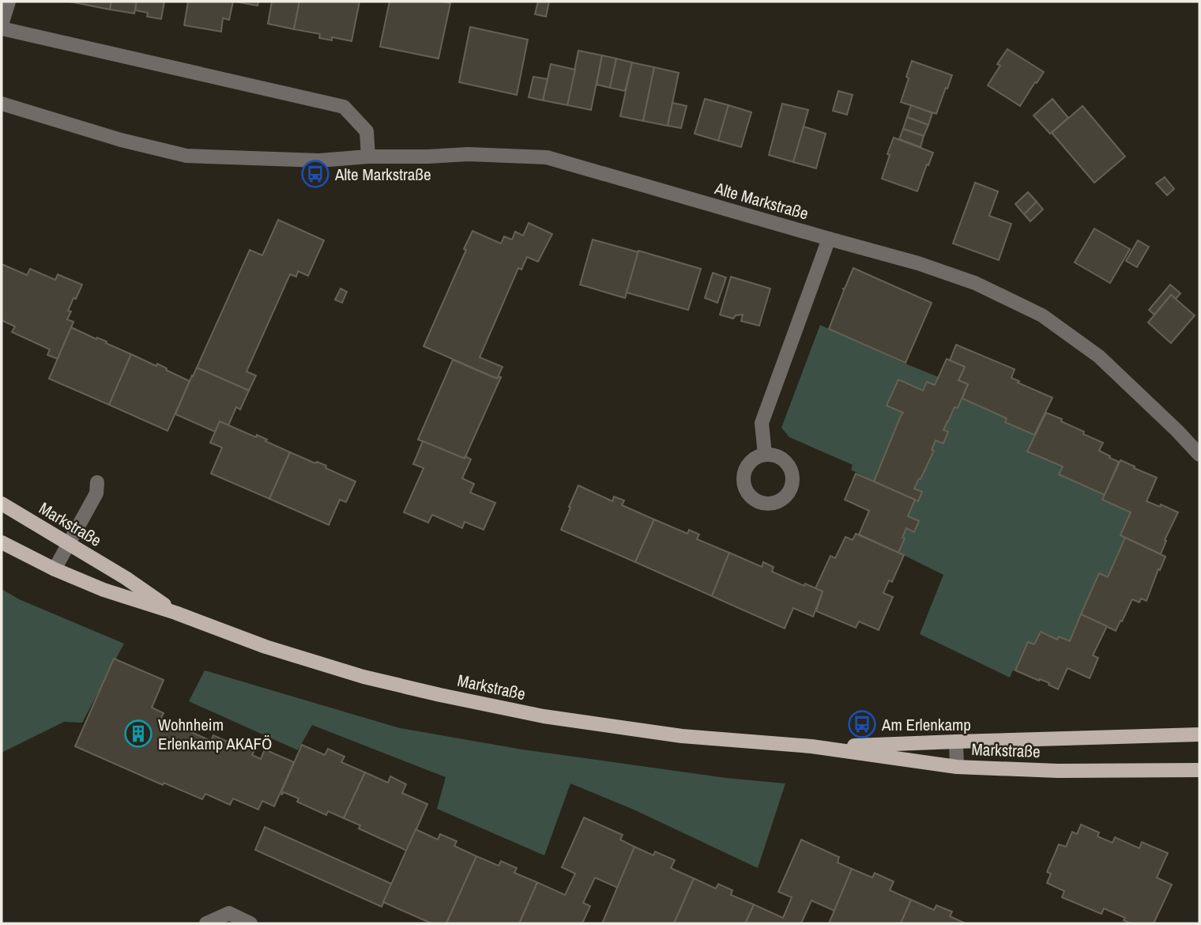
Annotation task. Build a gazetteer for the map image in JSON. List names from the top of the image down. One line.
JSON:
{"streets":{"main road":["Markstraße"],"street":["Alte Markstraße"]},"places":{"bus stop":["Alte Markstraße","Am Erlenkamp"],"building":["Wohnheim Erlenkamp AKAFÖ"]}}
